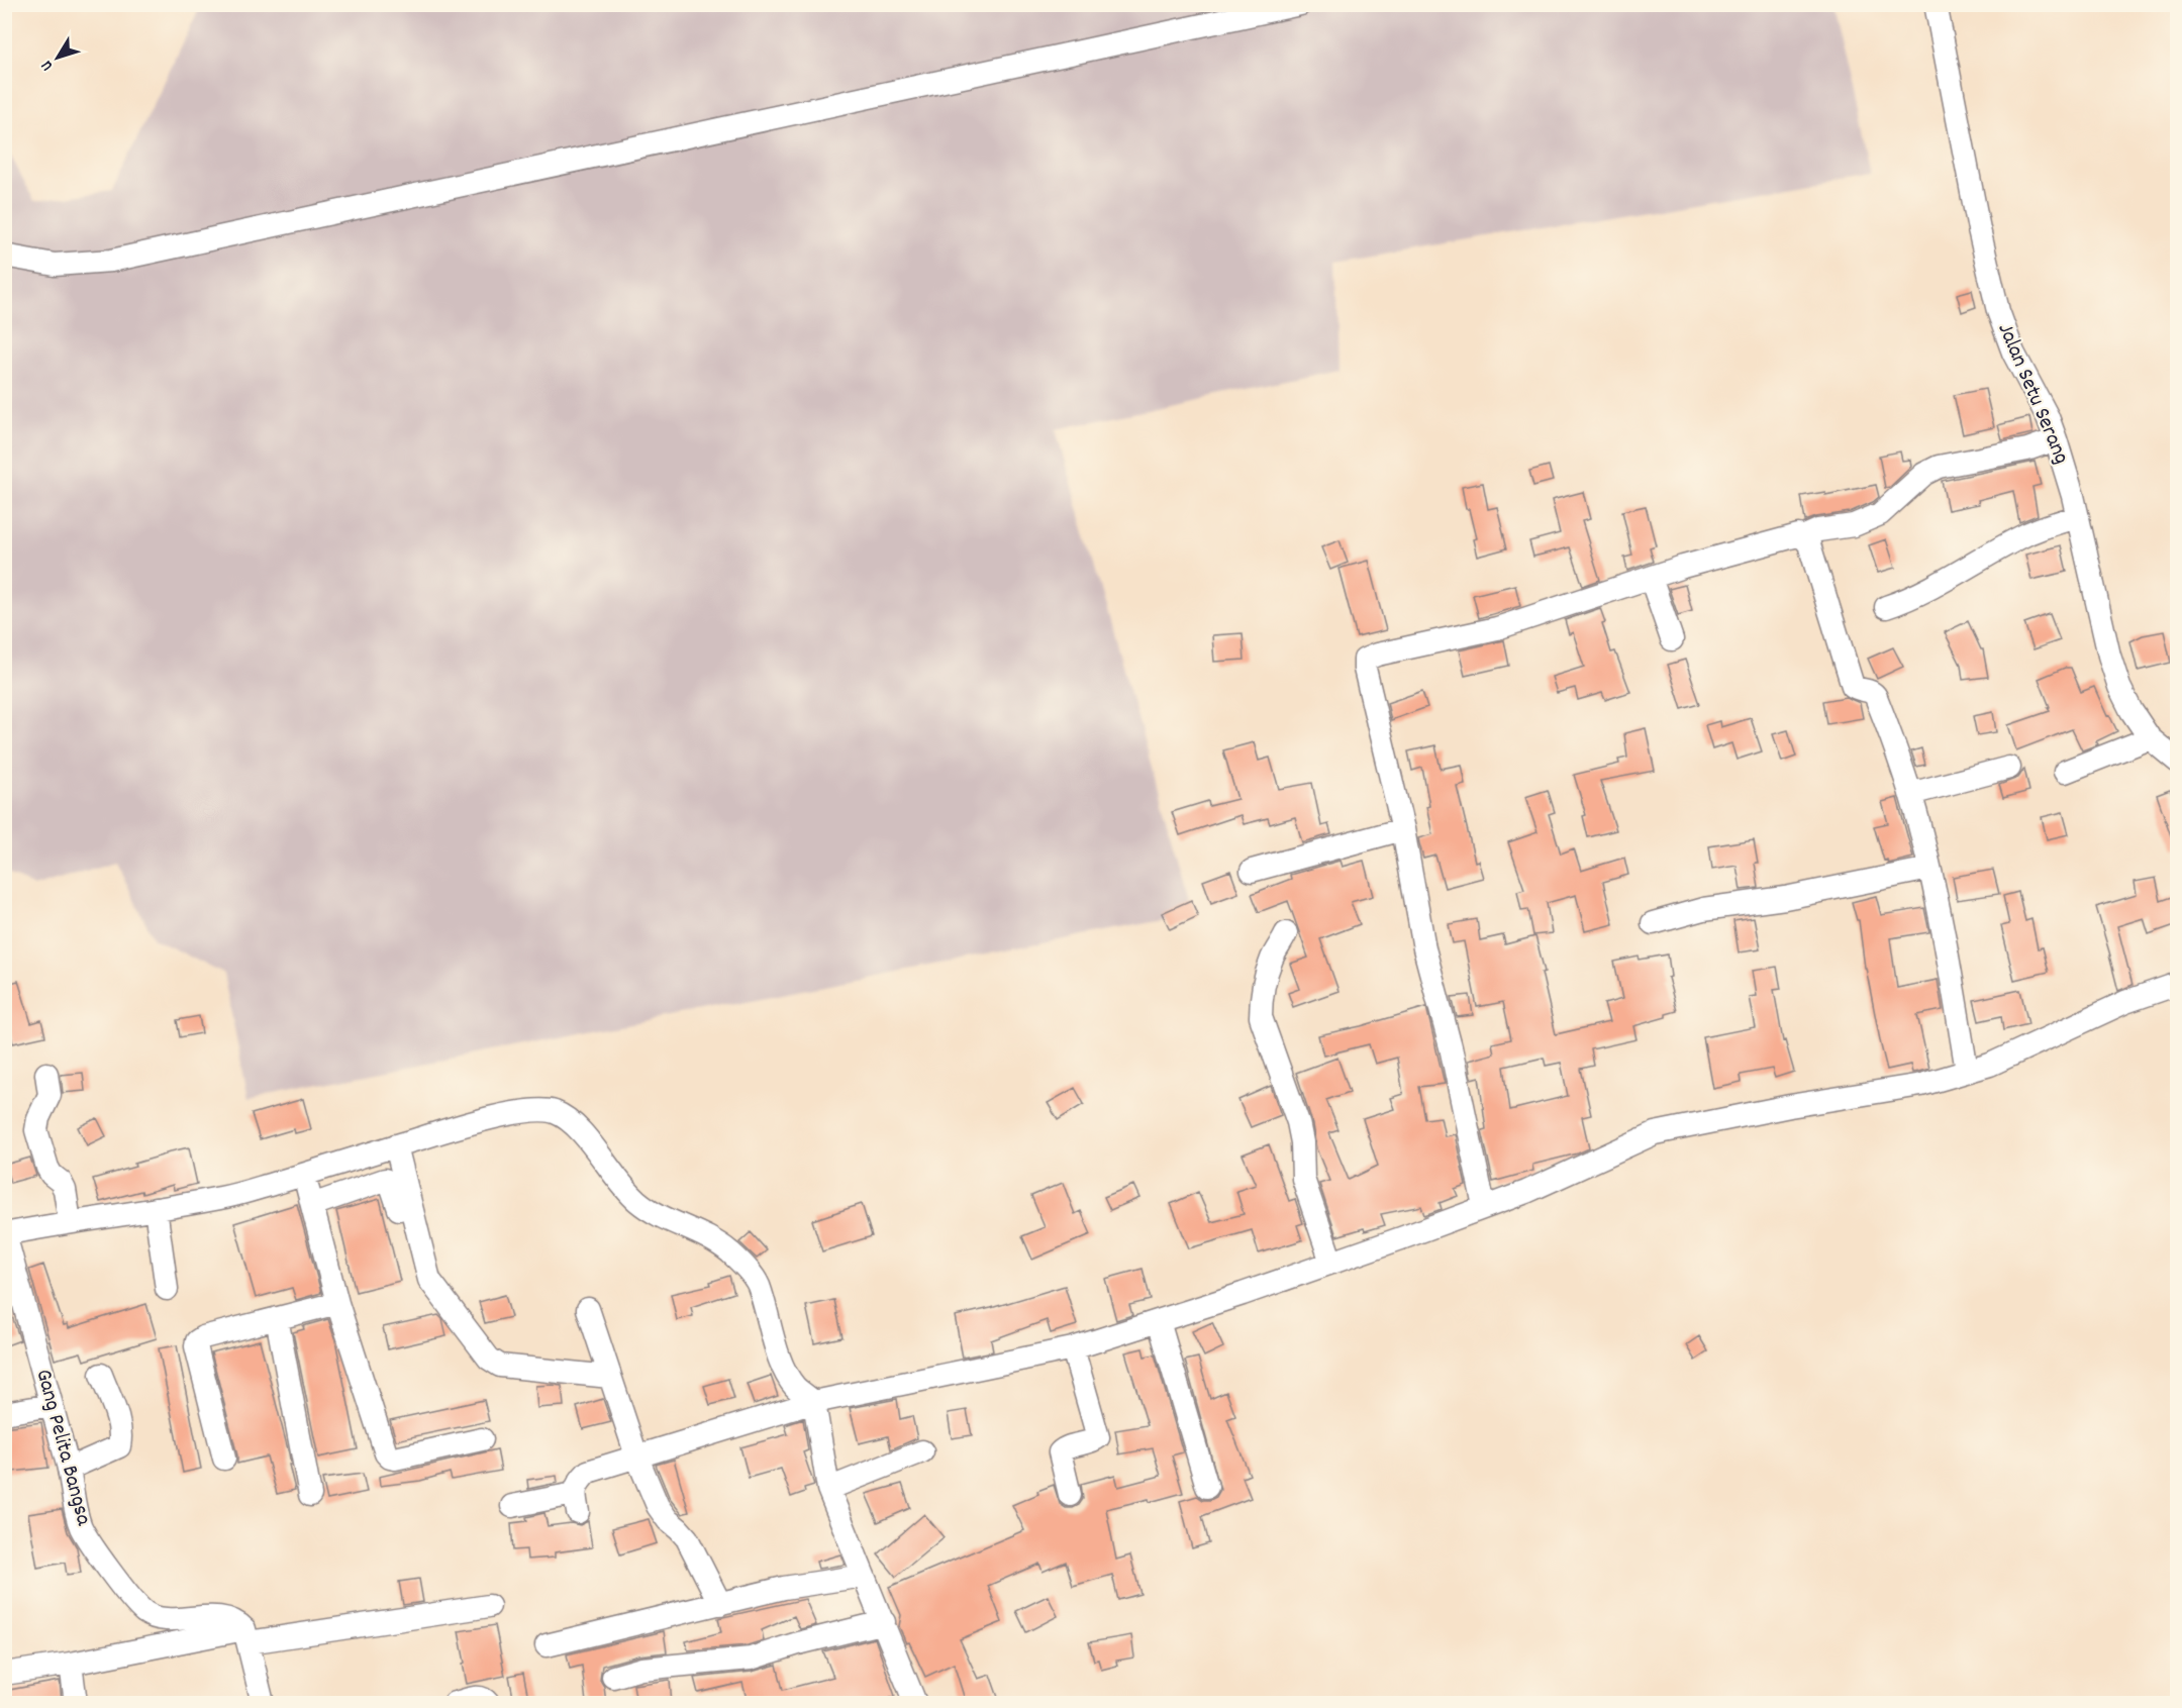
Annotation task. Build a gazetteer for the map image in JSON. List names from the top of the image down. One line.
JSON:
{"streets":{"street":["Jalan Setu Serang","Gang Pelita Bangsa"]},"north":"bottom left"}
